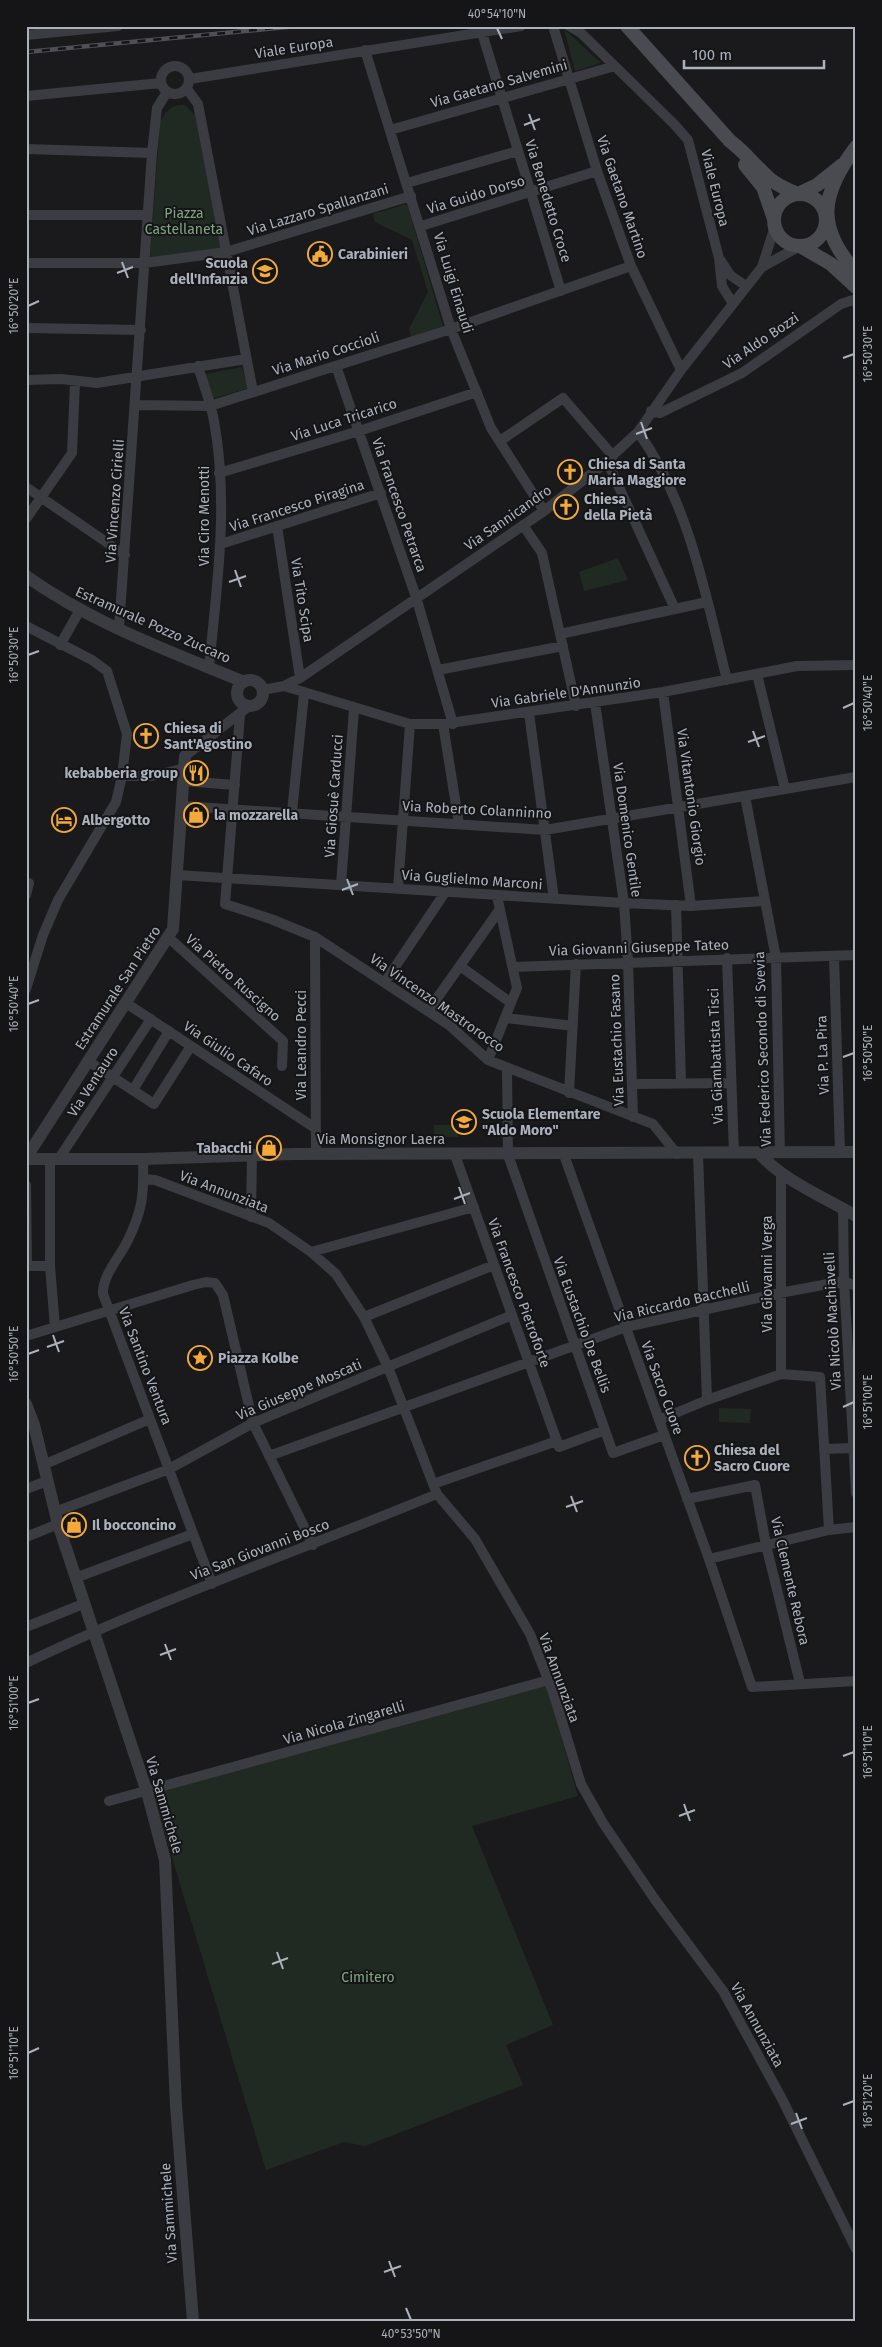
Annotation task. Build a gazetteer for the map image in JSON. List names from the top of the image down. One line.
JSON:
{"streets":{"street":["Viale Europa","Via Gaetano Salvemini","Via Guido Dorso","Via Gaetano Martino","Via Benedetto Croce","Via Lazzaro Spallanzani","Via Luigi Einaudi","Via Aldo Bozzi","Via Mario Coccioli","Via Luca Tricarico","Via Vincenzo Cirielli","Via Francesco Petrarca","Via Francesco Piragina","Via Ciro Menotti","Via Sannicandro","Via Tito Scipa","Estramurale Pozzo Zuccaro","Via Gabriele D'Annunzio","Via Giosuè Carducci","Via Vitantonio Giorgio","Via Roberto Colanninno","Via Domenico Gentile","Via Guglielmo Marconi","Via Giovanni Giuseppe Tateo","Via Pietro Ruscigno","Estramurale San Pietro","Via Vincenzo Mastrorocco","Via Eustachio Fasano","Via Leandro Pecci","Via Federico Secondo di Svevia","Via Giulio Cafaro","Via P. La Pira","Via Giambattista Tisci","Via Ventauro","Via Monsignor Laera","Via Annunziata","Via Giovanni Verga","Via Francesco Pietroforte","Via Riccardo Bacchelli","Via Nicolò Machiavelli","Via Eustachio De Bellis","Via Santino Ventura","Via Sacro Cuore","Via Giuseppe Moscati","Via San Giovanni Bosco","Via Clemente Rebora","Via Nicola Zingarelli","Via Sammichele"]},"crossings":[["Viale Europa","Via Gaetano Salvemini"],["Viale Europa","Via Benedetto Croce"],["Viale Europa","Via Luigi Einaudi"],["Viale Europa","Via Vincenzo Cirielli"],["Viale Europa","Via Sannicandro"],["Via Gaetano Salvemini","Via Gaetano Martino"],["Via Gaetano Salvemini","Via Benedetto Croce"],["Via Gaetano Salvemini","Via Luigi Einaudi"],["Via Guido Dorso","Via Gaetano Martino"],["Via Guido Dorso","Via Benedetto Croce"],["Via Guido Dorso","Via Luigi Einaudi"],["Via Gaetano Martino","Via Mario Coccioli"],["Via Gaetano Martino","Via Sannicandro"],["Via Benedetto Croce","Via Mario Coccioli"],["Via Lazzaro Spallanzani","Via Luigi Einaudi"],["Via Lazzaro Spallanzani","Via Vincenzo Cirielli"],["Via Luigi Einaudi","Via Mario Coccioli"],["Via Luigi Einaudi","Via Luca Tricarico"],["Via Luigi Einaudi","Via Sannicandro"],["Via Aldo Bozzi","Via Sannicandro"],["Via Mario Coccioli","Via Vincenzo Cirielli"],["Via Mario Coccioli","Via Francesco Petrarca"],["Via Mario Coccioli","Via Ciro Menotti"],["Via Luca Tricarico","Via Francesco Petrarca"],["Via Luca Tricarico","Via Ciro Menotti"],["Via Vincenzo Cirielli","Estramurale Pozzo Zuccaro"],["Via Francesco Petrarca","Via Francesco Piragina"],["Via Francesco Petrarca","Via Sannicandro"],["Via Francesco Petrarca","Via Gabriele D'Annunzio"],["Via Francesco Petrarca","Via Roberto Colanninno"],["Via Francesco Piragina","Via Ciro Menotti"],["Via Francesco Piragina","Via Tito Scipa"],["Via Ciro Menotti","Estramurale Pozzo Zuccaro"],["Via Sannicandro","Via Tito Scipa"],["Via Sannicandro","Estramurale Pozzo Zuccaro"],["Via Sannicandro","Via Gabriele D'Annunzio"],["Via Gabriele D'Annunzio","Via Giosuè Carducci"],["Via Gabriele D'Annunzio","Via Vitantonio Giorgio"],["Via Gabriele D'Annunzio","Via Domenico Gentile"],["Via Giosuè Carducci","Via Roberto Colanninno"],["Via Giosuè Carducci","Via Guglielmo Marconi"],["Via Vitantonio Giorgio","Via Roberto Colanninno"],["Via Vitantonio Giorgio","Via Guglielmo Marconi"],["Via Roberto Colanninno","Via Domenico Gentile"],["Via Roberto Colanninno","Estramurale San Pietro"],["Via Roberto Colanninno","Via Federico Secondo di Svevia"],["Via Domenico Gentile","Via Guglielmo Marconi"],["Via Domenico Gentile","Via Giovanni Giuseppe Tateo"],["Via Domenico Gentile","Via Eustachio Fasano"],["Via Guglielmo Marconi","Estramurale San Pietro"],["Via Guglielmo Marconi","Via Vincenzo Mastrorocco"],["Via Guglielmo Marconi","Via Federico Secondo di Svevia"],["Via Giovanni Giuseppe Tateo","Via Eustachio Fasano"],["Via Giovanni Giuseppe Tateo","Via Federico Secondo di Svevia"],["Via Giovanni Giuseppe Tateo","Via P. La Pira"],["Via Giovanni Giuseppe Tateo","Via Giambattista Tisci"],["Via Pietro Ruscigno","Estramurale San Pietro"],["Estramurale San Pietro","Via Giulio Cafaro"],["Estramurale San Pietro","Via Monsignor Laera"],["Via Vincenzo Mastrorocco","Via Eustachio Fasano"],["Via Vincenzo Mastrorocco","Via Leandro Pecci"],["Via Vincenzo Mastrorocco","Via Monsignor Laera"],["Via Vincenzo Mastrorocco","Via Eustachio De Bellis"],["Via Leandro Pecci","Via Giulio Cafaro"],["Via Leandro Pecci","Via Monsignor Laera"],["Via Federico Secondo di Svevia","Via Monsignor Laera"],["Via Giulio Cafaro","Via Ventauro"],["Via P. La Pira","Via Monsignor Laera"],["Via Giambattista Tisci","Via Monsignor Laera"],["Via Ventauro","Via Monsignor Laera"],["Via Monsignor Laera","Via Francesco Pietroforte"],["Via Monsignor Laera","Via Eustachio De Bellis"],["Via Monsignor Laera","Via Santino Ventura"],["Via Monsignor Laera","Via Sacro Cuore"],["Via Annunziata","Via Riccardo Bacchelli"],["Via Annunziata","Via Santino Ventura"],["Via Annunziata","Via Giuseppe Moscati"],["Via Annunziata","Via San Giovanni Bosco"],["Via Annunziata","Via Nicola Zingarelli"],["Via Giovanni Verga","Via Riccardo Bacchelli"],["Via Francesco Pietroforte","Via Riccardo Bacchelli"],["Via Francesco Pietroforte","Via Giuseppe Moscati"],["Via Francesco Pietroforte","Via San Giovanni Bosco"],["Via Riccardo Bacchelli","Via Nicolò Machiavelli"],["Via Riccardo Bacchelli","Via Eustachio De Bellis"],["Via Riccardo Bacchelli","Via Sacro Cuore"],["Via Eustachio De Bellis","Via Sacro Cuore"],["Via Eustachio De Bellis","Via San Giovanni Bosco"],["Via Santino Ventura","Via Giuseppe Moscati"],["Via Santino Ventura","Via San Giovanni Bosco"],["Via Sacro Cuore","Via Clemente Rebora"],["Via Giuseppe Moscati","Via Sammichele"],["Via San Giovanni Bosco","Via Sammichele"],["Via Nicola Zingarelli","Via Sammichele"]],"parks":["Piazza Castellaneta","Cimitero"],"places":{"public building":["Carabinieri"],"school or university":["Scuola dell'Infanzia","Scuola Elementare \"Aldo Moro\""],"church":["Chiesa di Santa Maria Maggiore","Chiesa della Pietà","Chiesa di Sant'Agostino","Chiesa del Sacro Cuore"],"restaurant":["kebabberia group"],"shop":["la mozzarella","Tabacchi","Il bocconcino"],"hotel":["Albergotto"],"place":["Piazza Kolbe"]},"scale_bar":"100 m","coordinates":["40°54'10\"N","16°50'20\"E","16°50'30\"E","16°50'40\"E","16°50'50\"E","16°51'00\"E","16°51'10\"E","16°51'20\"E","40°53'50\"N"]}
